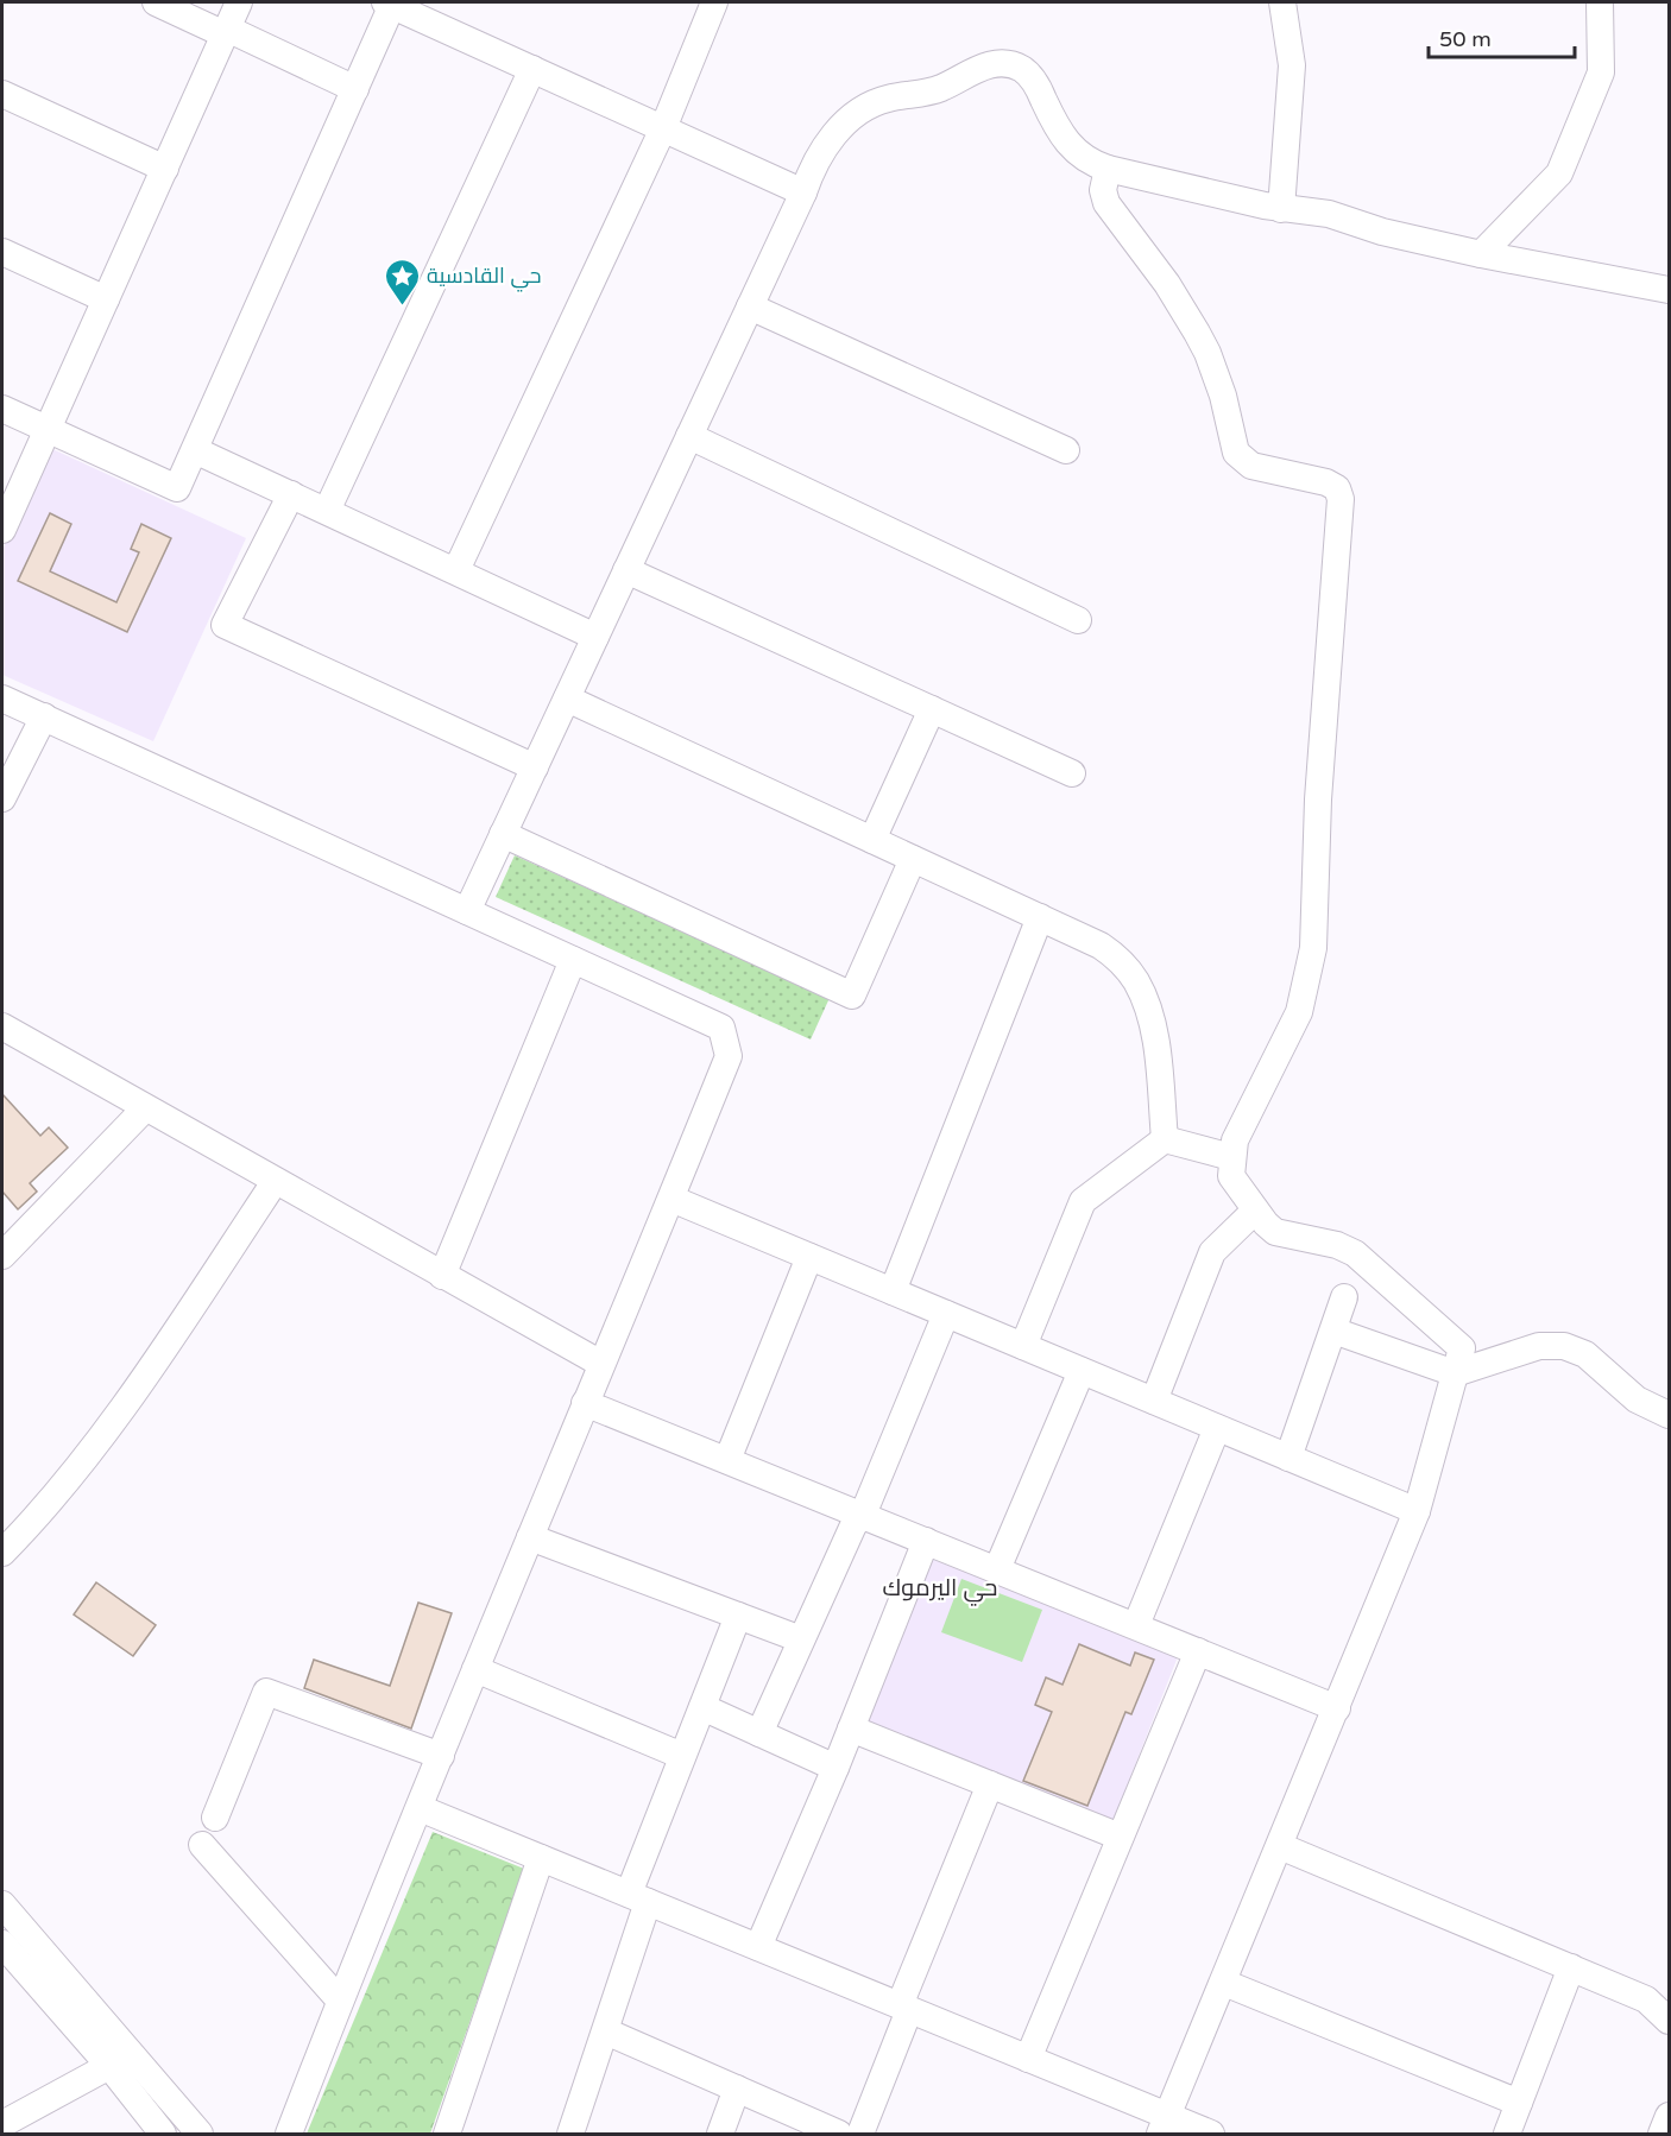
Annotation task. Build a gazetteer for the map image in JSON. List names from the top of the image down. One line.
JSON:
{"districts":["حي اليرموك"],"places":{"place":["حي القادسية"]},"scale_bar":"50 m"}
